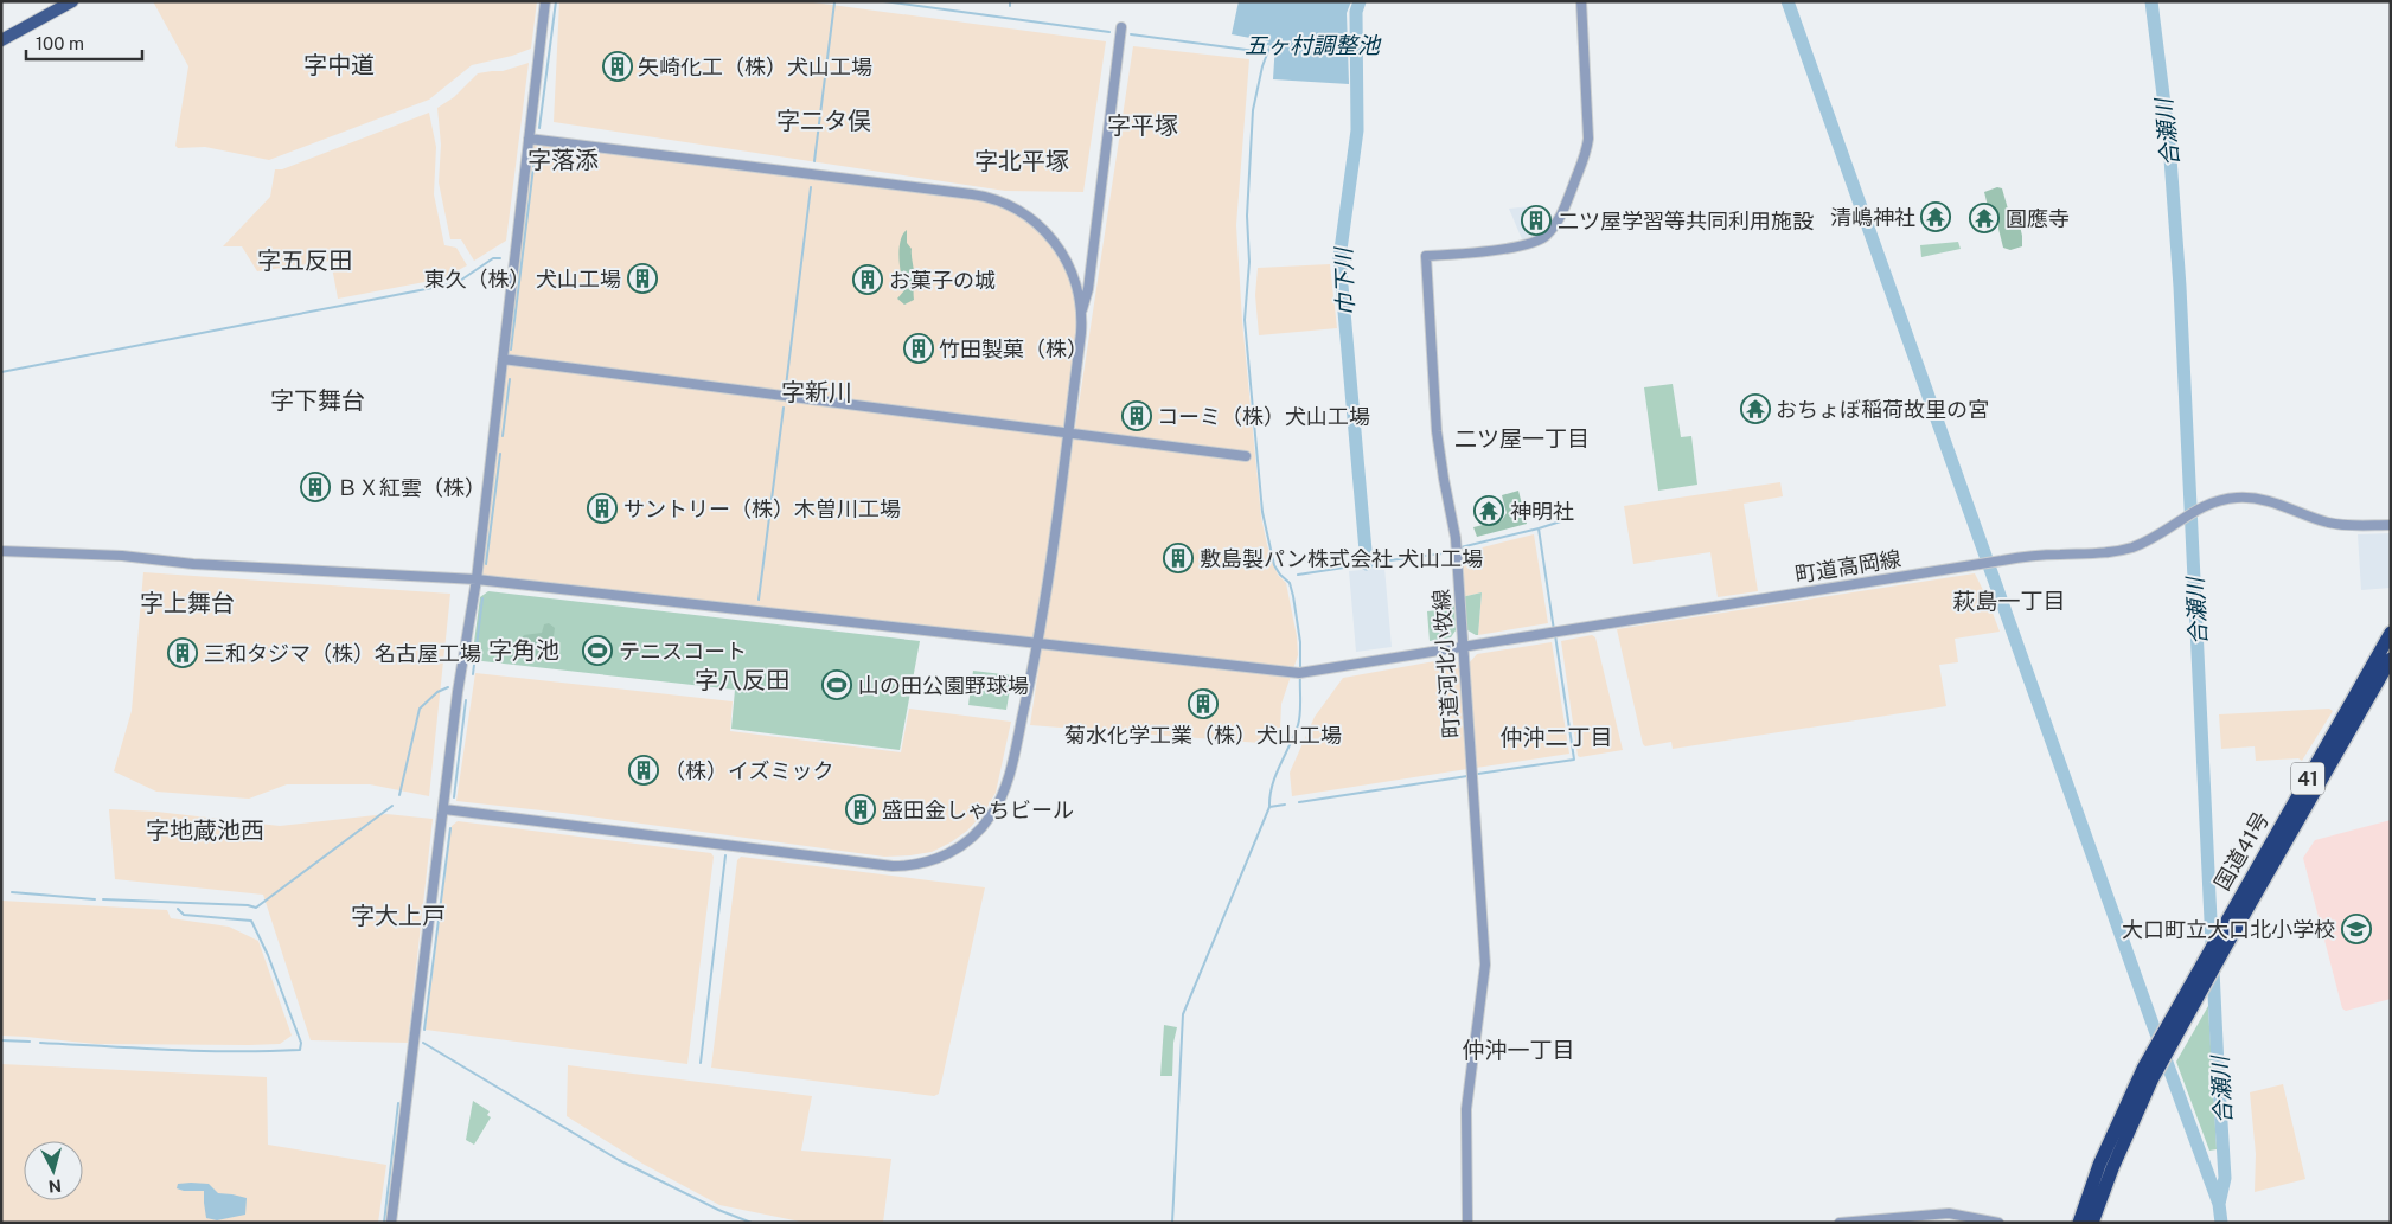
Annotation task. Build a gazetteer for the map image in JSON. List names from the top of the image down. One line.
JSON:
{"streets":{"highway":["41","国道41号"],"street":["町道高岡線","町道河北小牧線"]},"crossings":[["町道高岡線","町道河北小牧線"]],"districts":["字中道","字二タ俣","字平塚","字落添","字北平塚","字五反田","字新川","字下舞台","二ツ屋一丁目","萩島一丁目","字上舞台","字角池","字八反田","仲沖二丁目","字地蔵池西","字大上戸","仲沖一丁目"],"water":["五ヶ村調整池","合瀬川","巾下川"],"places":{"building":["矢崎化工（株）犬山工場","二ツ屋学習等共同利用施設","東久（株） 犬山工場","お菓子の城","竹田製菓（株）","コーミ（株）犬山工場","ＢＸ紅雲（株）","サントリー（株）木曽川工場","敷島製パン株式会社 犬山工場","三和タジマ（株）名古屋工場","菊水化学工業（株）犬山工場","（株）イズミック","盛田金しゃちビール"],"temple":["清嶋神社","圓應寺","おちょぼ稲荷故里の宮","神明社"],"sports":["テニスコート","山の田公園野球場"],"school or university":["大口町立大口北小学校"]},"scale_bar":"100 m","north":"bottom"}
